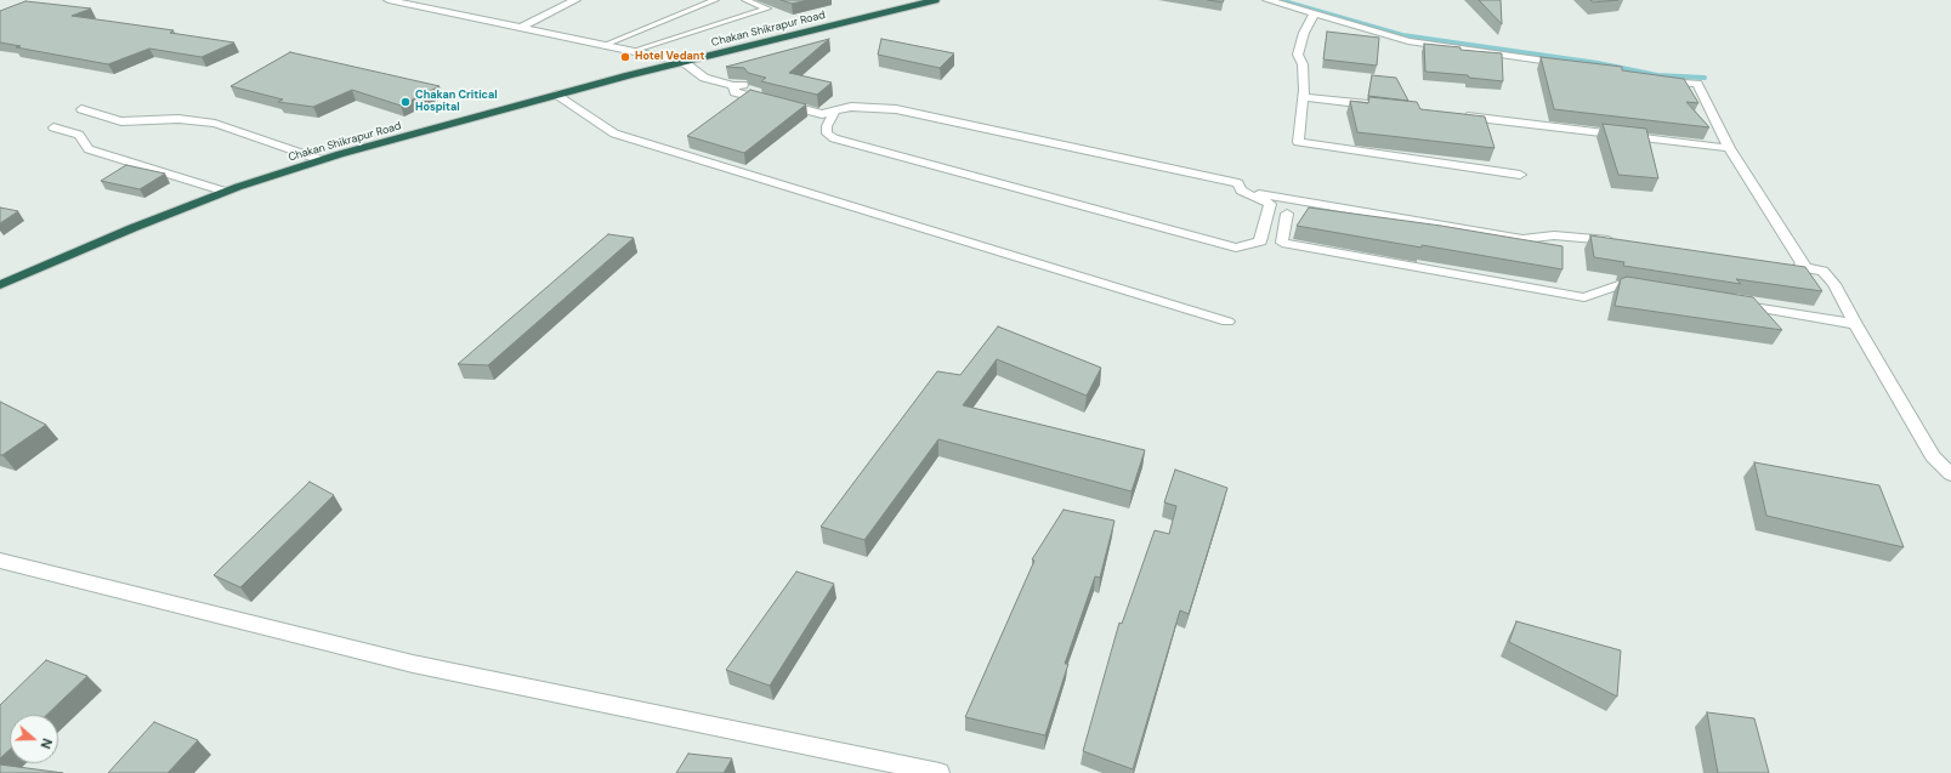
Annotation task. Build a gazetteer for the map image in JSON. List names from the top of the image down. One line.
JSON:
{"streets":{"highway":["Chakan Shikrapur Road"]},"places":["Hotel Vedant","Chakan Critical Hospital"],"north":"right"}
